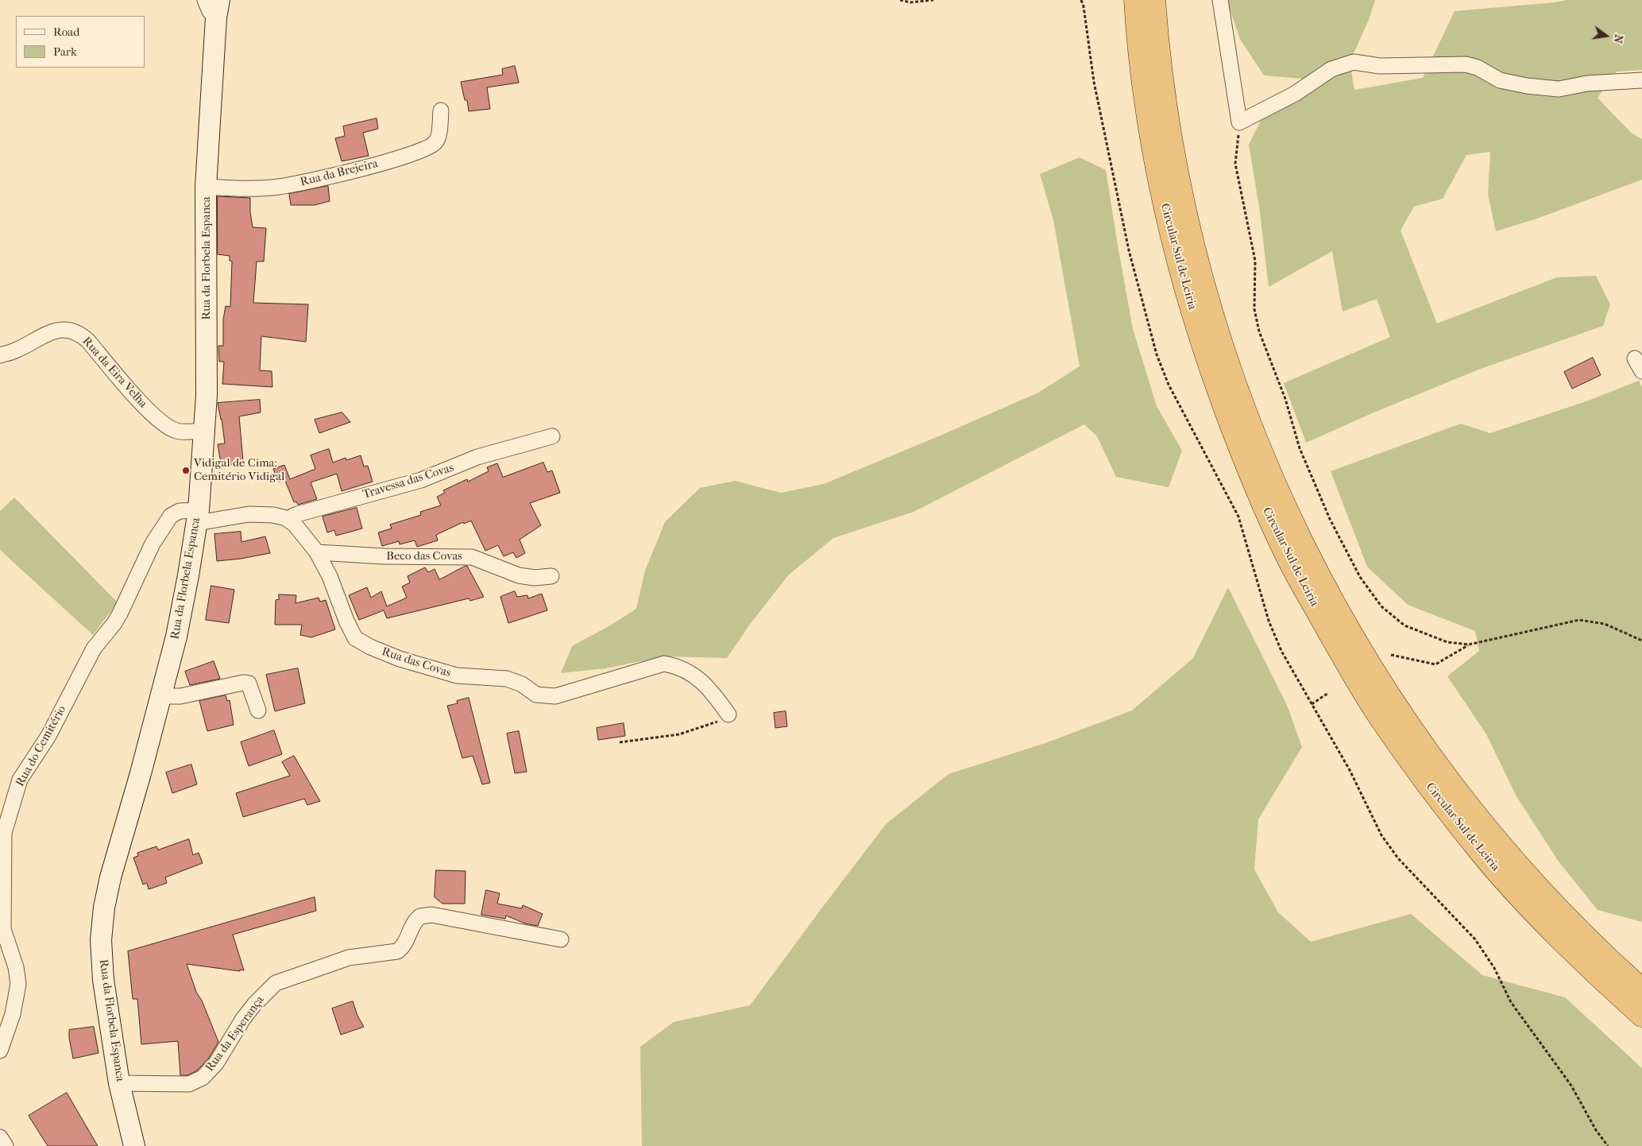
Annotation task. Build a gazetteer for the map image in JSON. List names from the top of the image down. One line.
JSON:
{"streets":{"highway":["Circular Sul de Leiria"],"street":["Rua da Brejeira","Rua da Florbela Espanca","Rua da Eira Velha","Travessa das Covas","Beco das Covas","Rua das Covas","Rua do Cemitério","Rua da Esperança"]},"crossings":[["Rua da Brejeira","Rua da Florbela Espanca"],["Rua da Florbela Espanca","Rua da Eira Velha"],["Rua da Florbela Espanca","Rua das Covas"],["Rua da Florbela Espanca","Rua do Cemitério"],["Rua da Florbela Espanca","Rua da Esperança"],["Travessa das Covas","Rua das Covas"],["Beco das Covas","Rua das Covas"],["Rua das Covas","Rua do Cemitério"]],"places":["Vidigal de Cima: Cemitério Vidigal"],"legend":["Road","Park"],"north":"right"}
